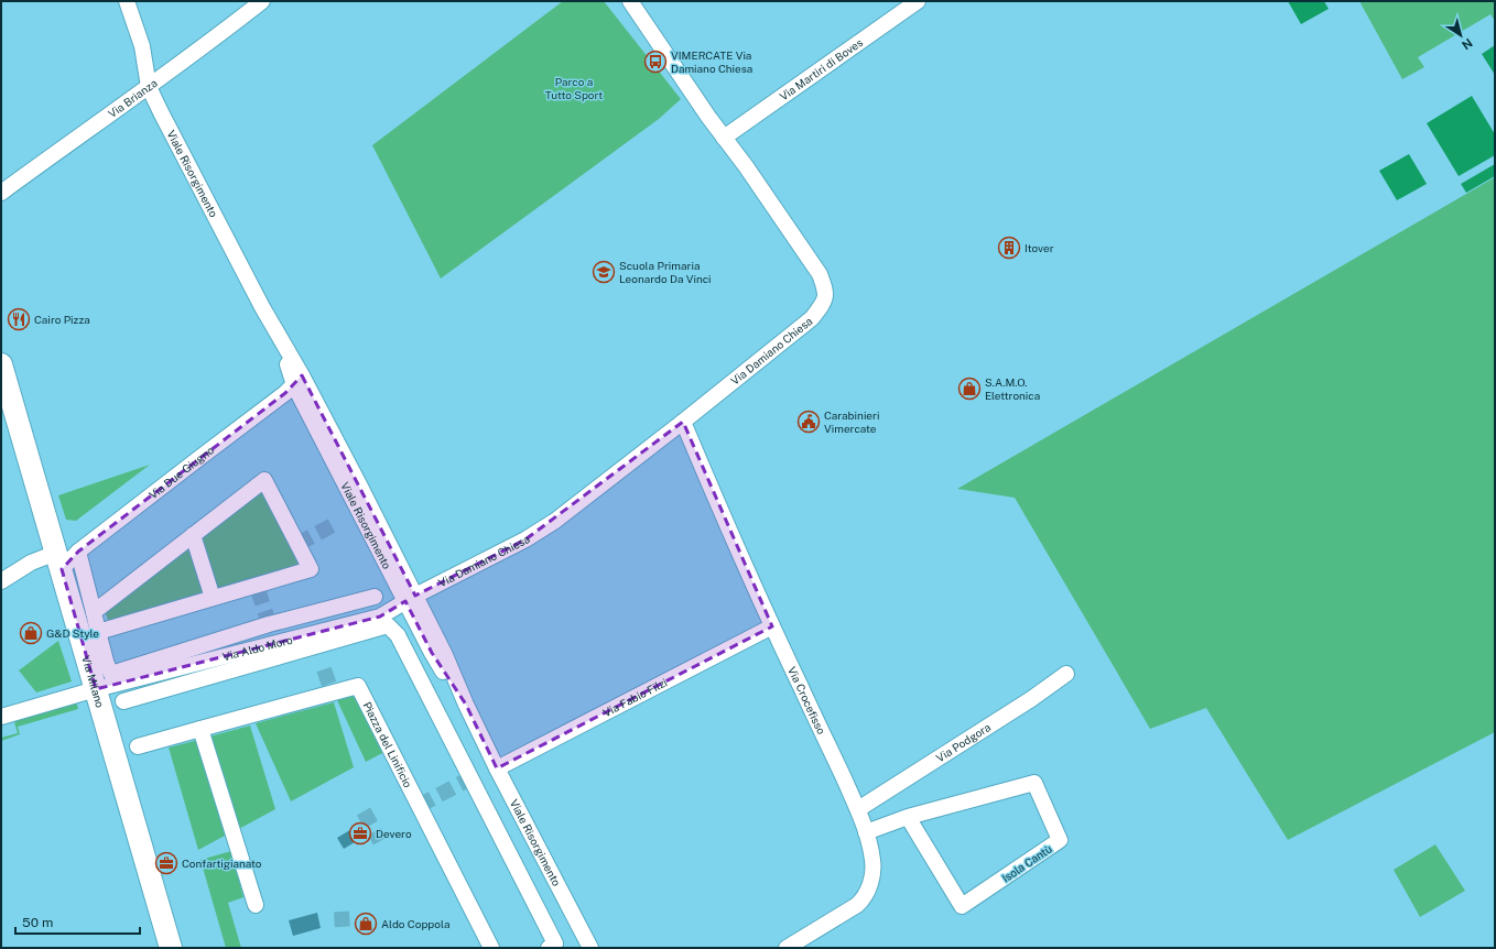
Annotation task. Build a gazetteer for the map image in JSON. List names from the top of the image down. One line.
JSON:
{"streets":{"street":["Via Martiri di Boves","Via Brianza","Viale Risorgimento","Via Damiano Chiesa","Via Due Giugno","Via Aldo Moro","Via Milano","Via Fabio Filzi","Via Crocefisso","Via Podgora","Piazza del Linificio","Isola Cantù"]},"crossings":[["Via Martiri di Boves","Via Damiano Chiesa"],["Via Brianza","Viale Risorgimento"],["Viale Risorgimento","Via Damiano Chiesa"],["Viale Risorgimento","Via Due Giugno"],["Viale Risorgimento","Via Aldo Moro"],["Viale Risorgimento","Via Fabio Filzi"],["Via Damiano Chiesa","Via Aldo Moro"],["Via Damiano Chiesa","Via Crocefisso"],["Via Due Giugno","Via Milano"],["Via Aldo Moro","Via Milano"],["Via Fabio Filzi","Via Crocefisso"],["Via Crocefisso","Via Podgora"],["Via Crocefisso","Isola Cantù"]],"parks":["Parco a Tutto Sport"],"places":{"bus stop":["VIMERCATE Via Damiano Chiesa"],"building":["Itover"],"school or university":["Scuola Primaria Leonardo Da Vinci"],"restaurant":["Cairo Pizza"],"shop":["S.A.M.O. Elettronica","G&D Style","Aldo Coppola"],"public building":["Carabinieri Vimercate"],"office":["Devero","Confartigianato"]},"scale_bar":"50 m","north":"bottom right"}
